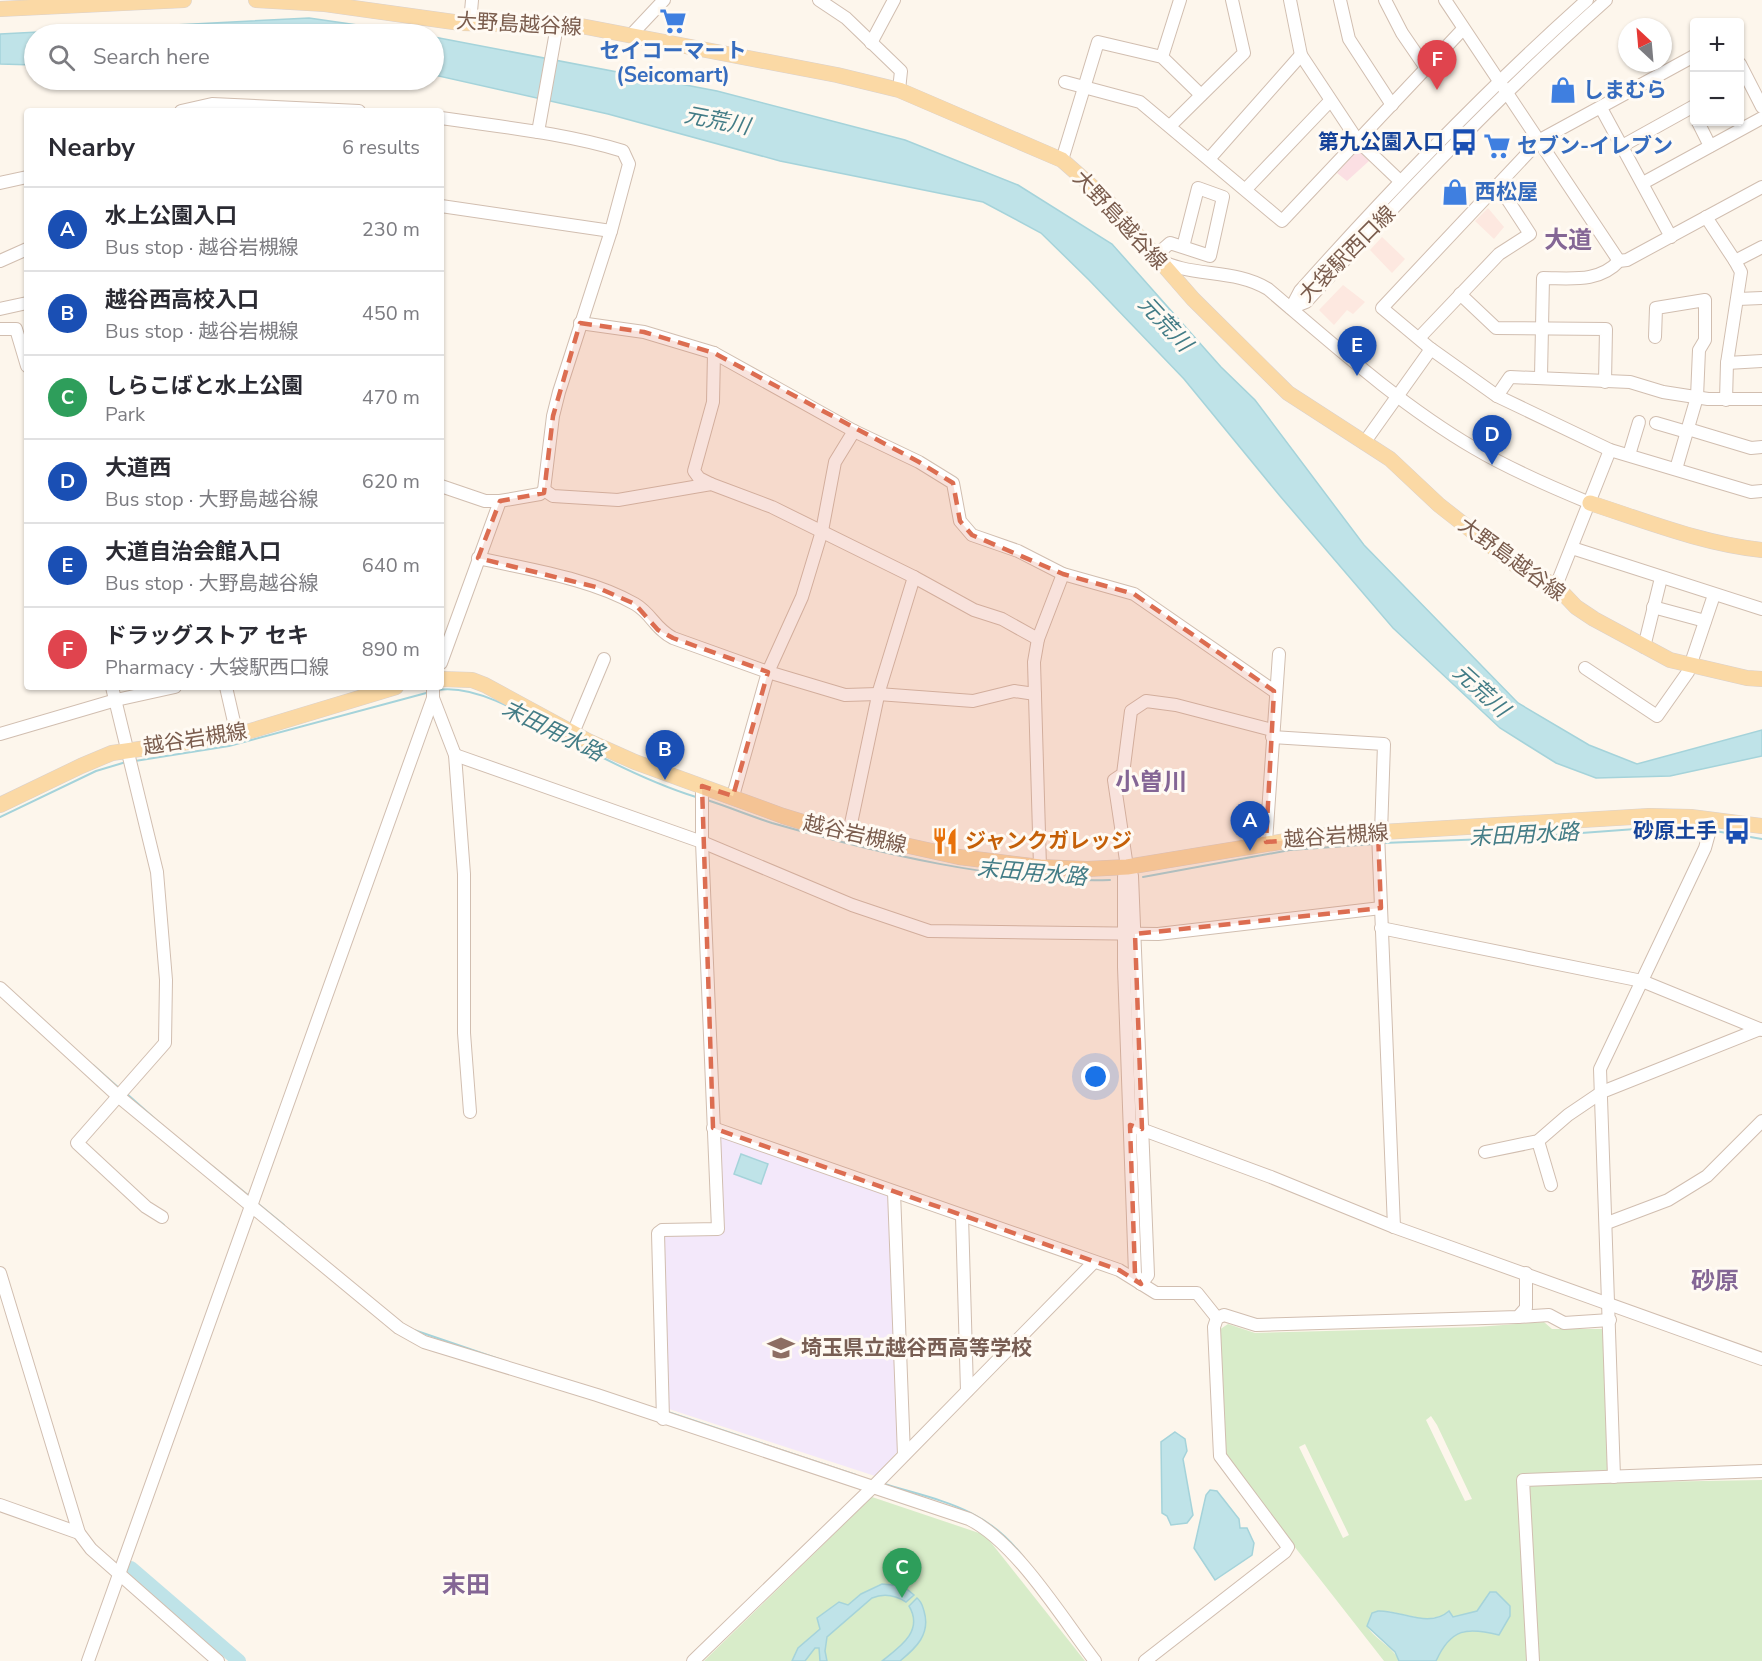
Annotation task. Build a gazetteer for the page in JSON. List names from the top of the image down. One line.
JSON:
{"streets":{"main road":["大野島越谷線","越谷岩槻線"],"street":["大袋駅西口線"]},"districts":["大道","小曽川","砂原","末田"],"water":["元荒川","末田用水路"],"places":{"supermarket":["セイコーマート (Seicomart)","セブン-イレブン"],"shop":["しまむら","西松屋"],"bus stop":["第九公園入口","砂原土手"],"restaurant":["ジャンクガレッジ"],"school or university":["埼玉県立越谷西高等学校"]},"north":"top left","page":{"map_buttons":["+","−"],"search":"Search here","pins":["F","E","D","B","A","C"],"heading":["Nearby","6 results"],"list":[{"mark":"A","name":"水上公園入口","note":"Bus stop · 越谷岩槻線","value":"230 m"},{"mark":"B","name":"越谷西高校入口","note":"Bus stop · 越谷岩槻線","value":"450 m"},{"mark":"C","name":"しらこばと水上公園","note":"Park","value":"470 m"},{"mark":"D","name":"大道西","note":"Bus stop · 大野島越谷線","value":"620 m"},{"mark":"E","name":"大道自治会館入口","note":"Bus stop · 大野島越谷線","value":"640 m"},{"mark":"F","name":"ドラッグストア セキ","note":"Pharmacy · 大袋駅西口線","value":"890 m"}]}}
